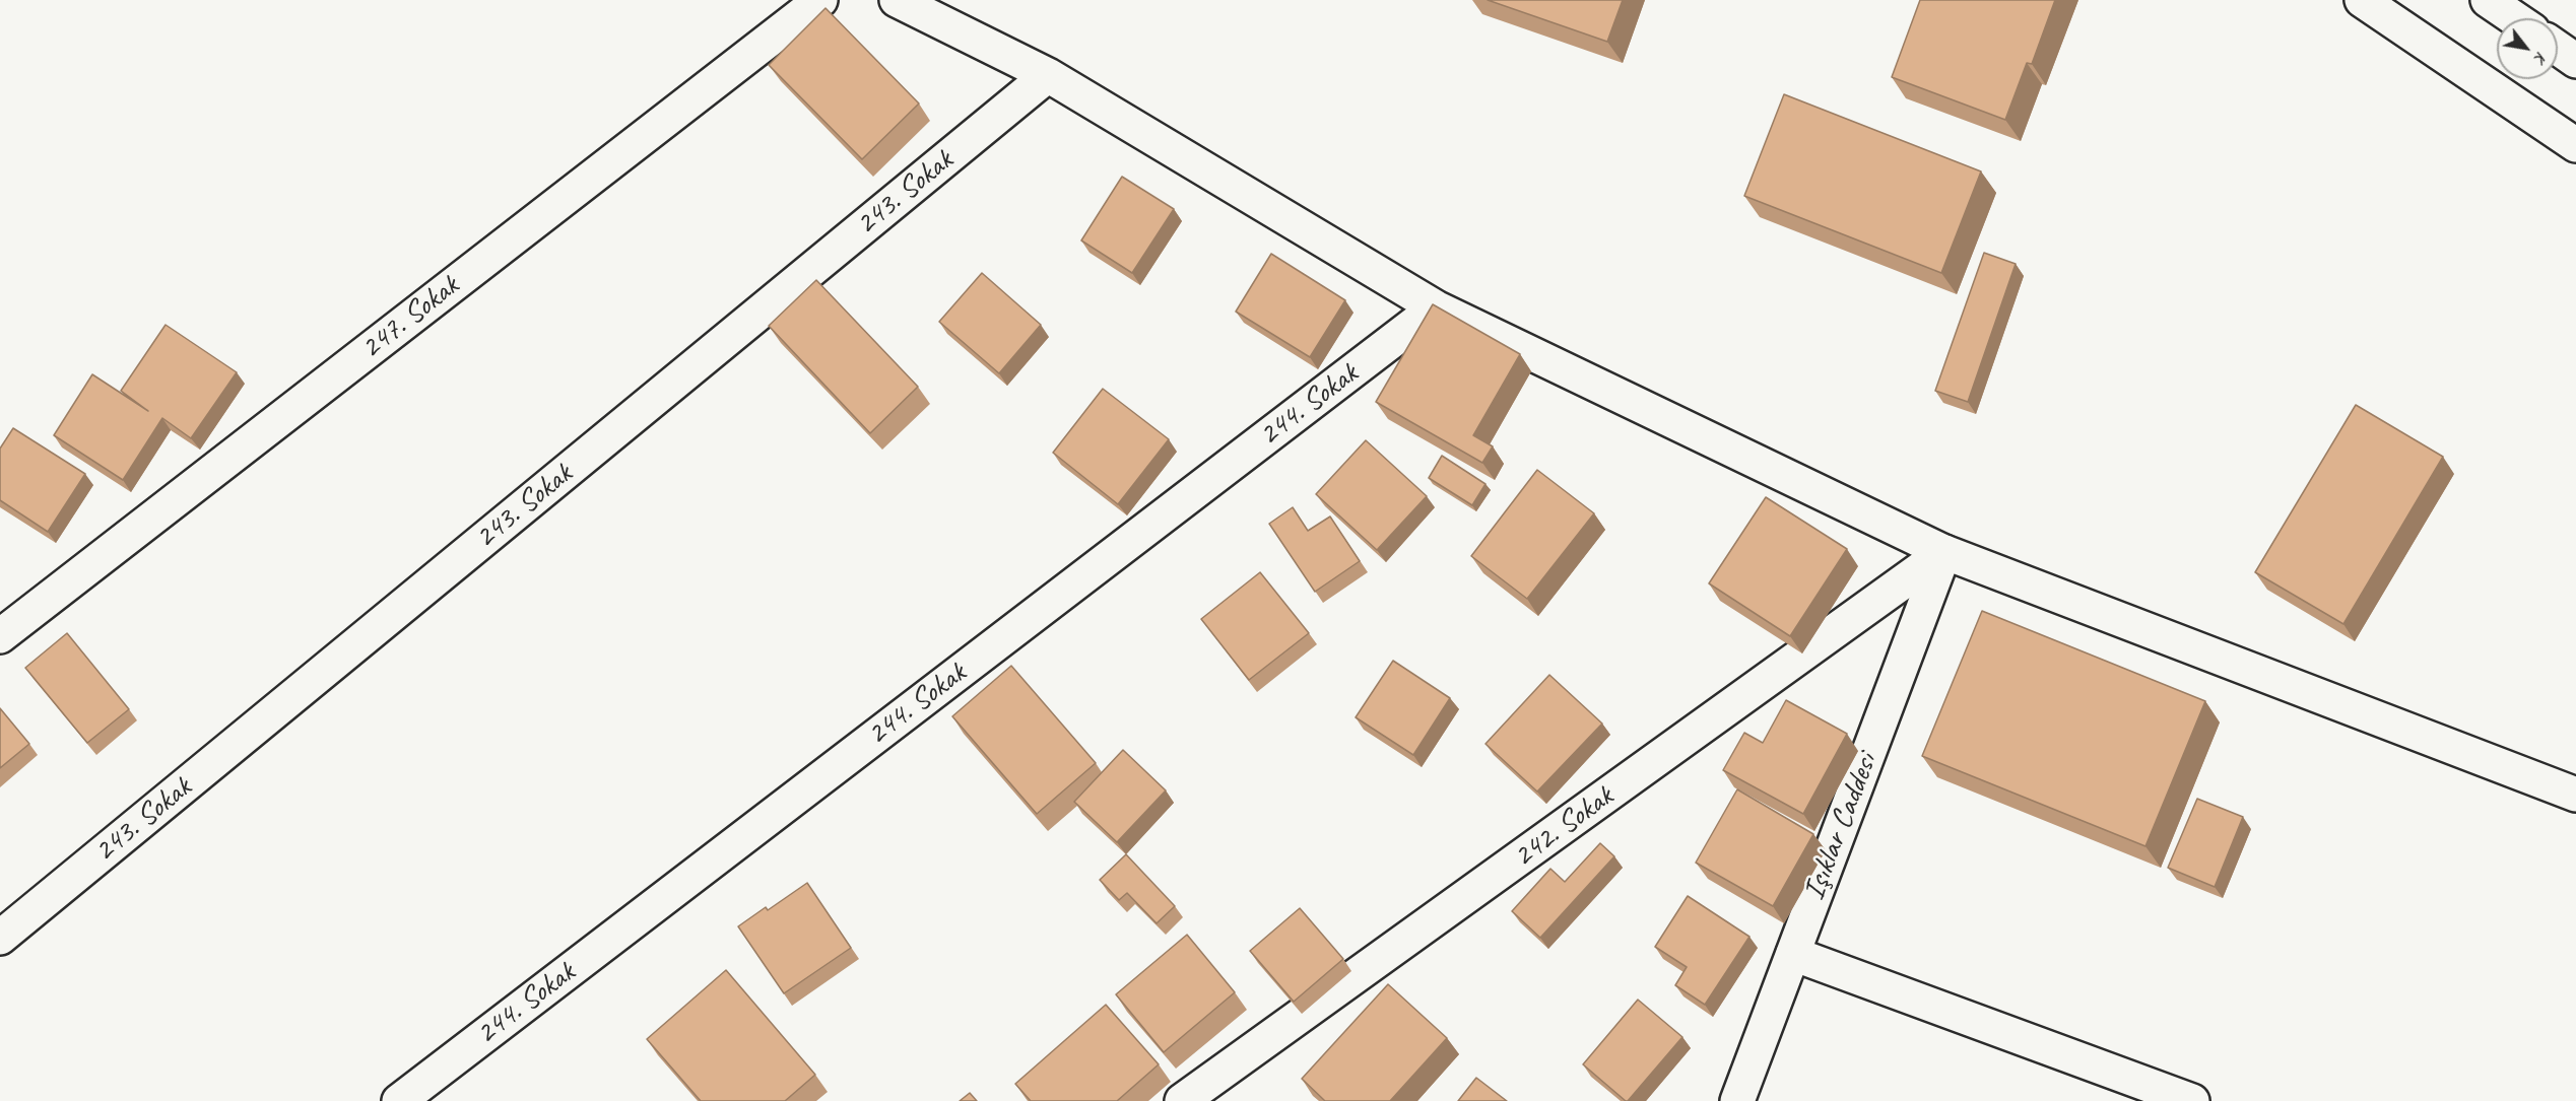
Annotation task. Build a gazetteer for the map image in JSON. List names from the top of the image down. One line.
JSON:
{"streets":{"main road":["243. Sokak","247. Sokak","244. Sokak","242. Sokak","Işıklar Caddesi"]},"crossings":[["242. Sokak","Işıklar Caddesi"]],"north":"bottom right"}
